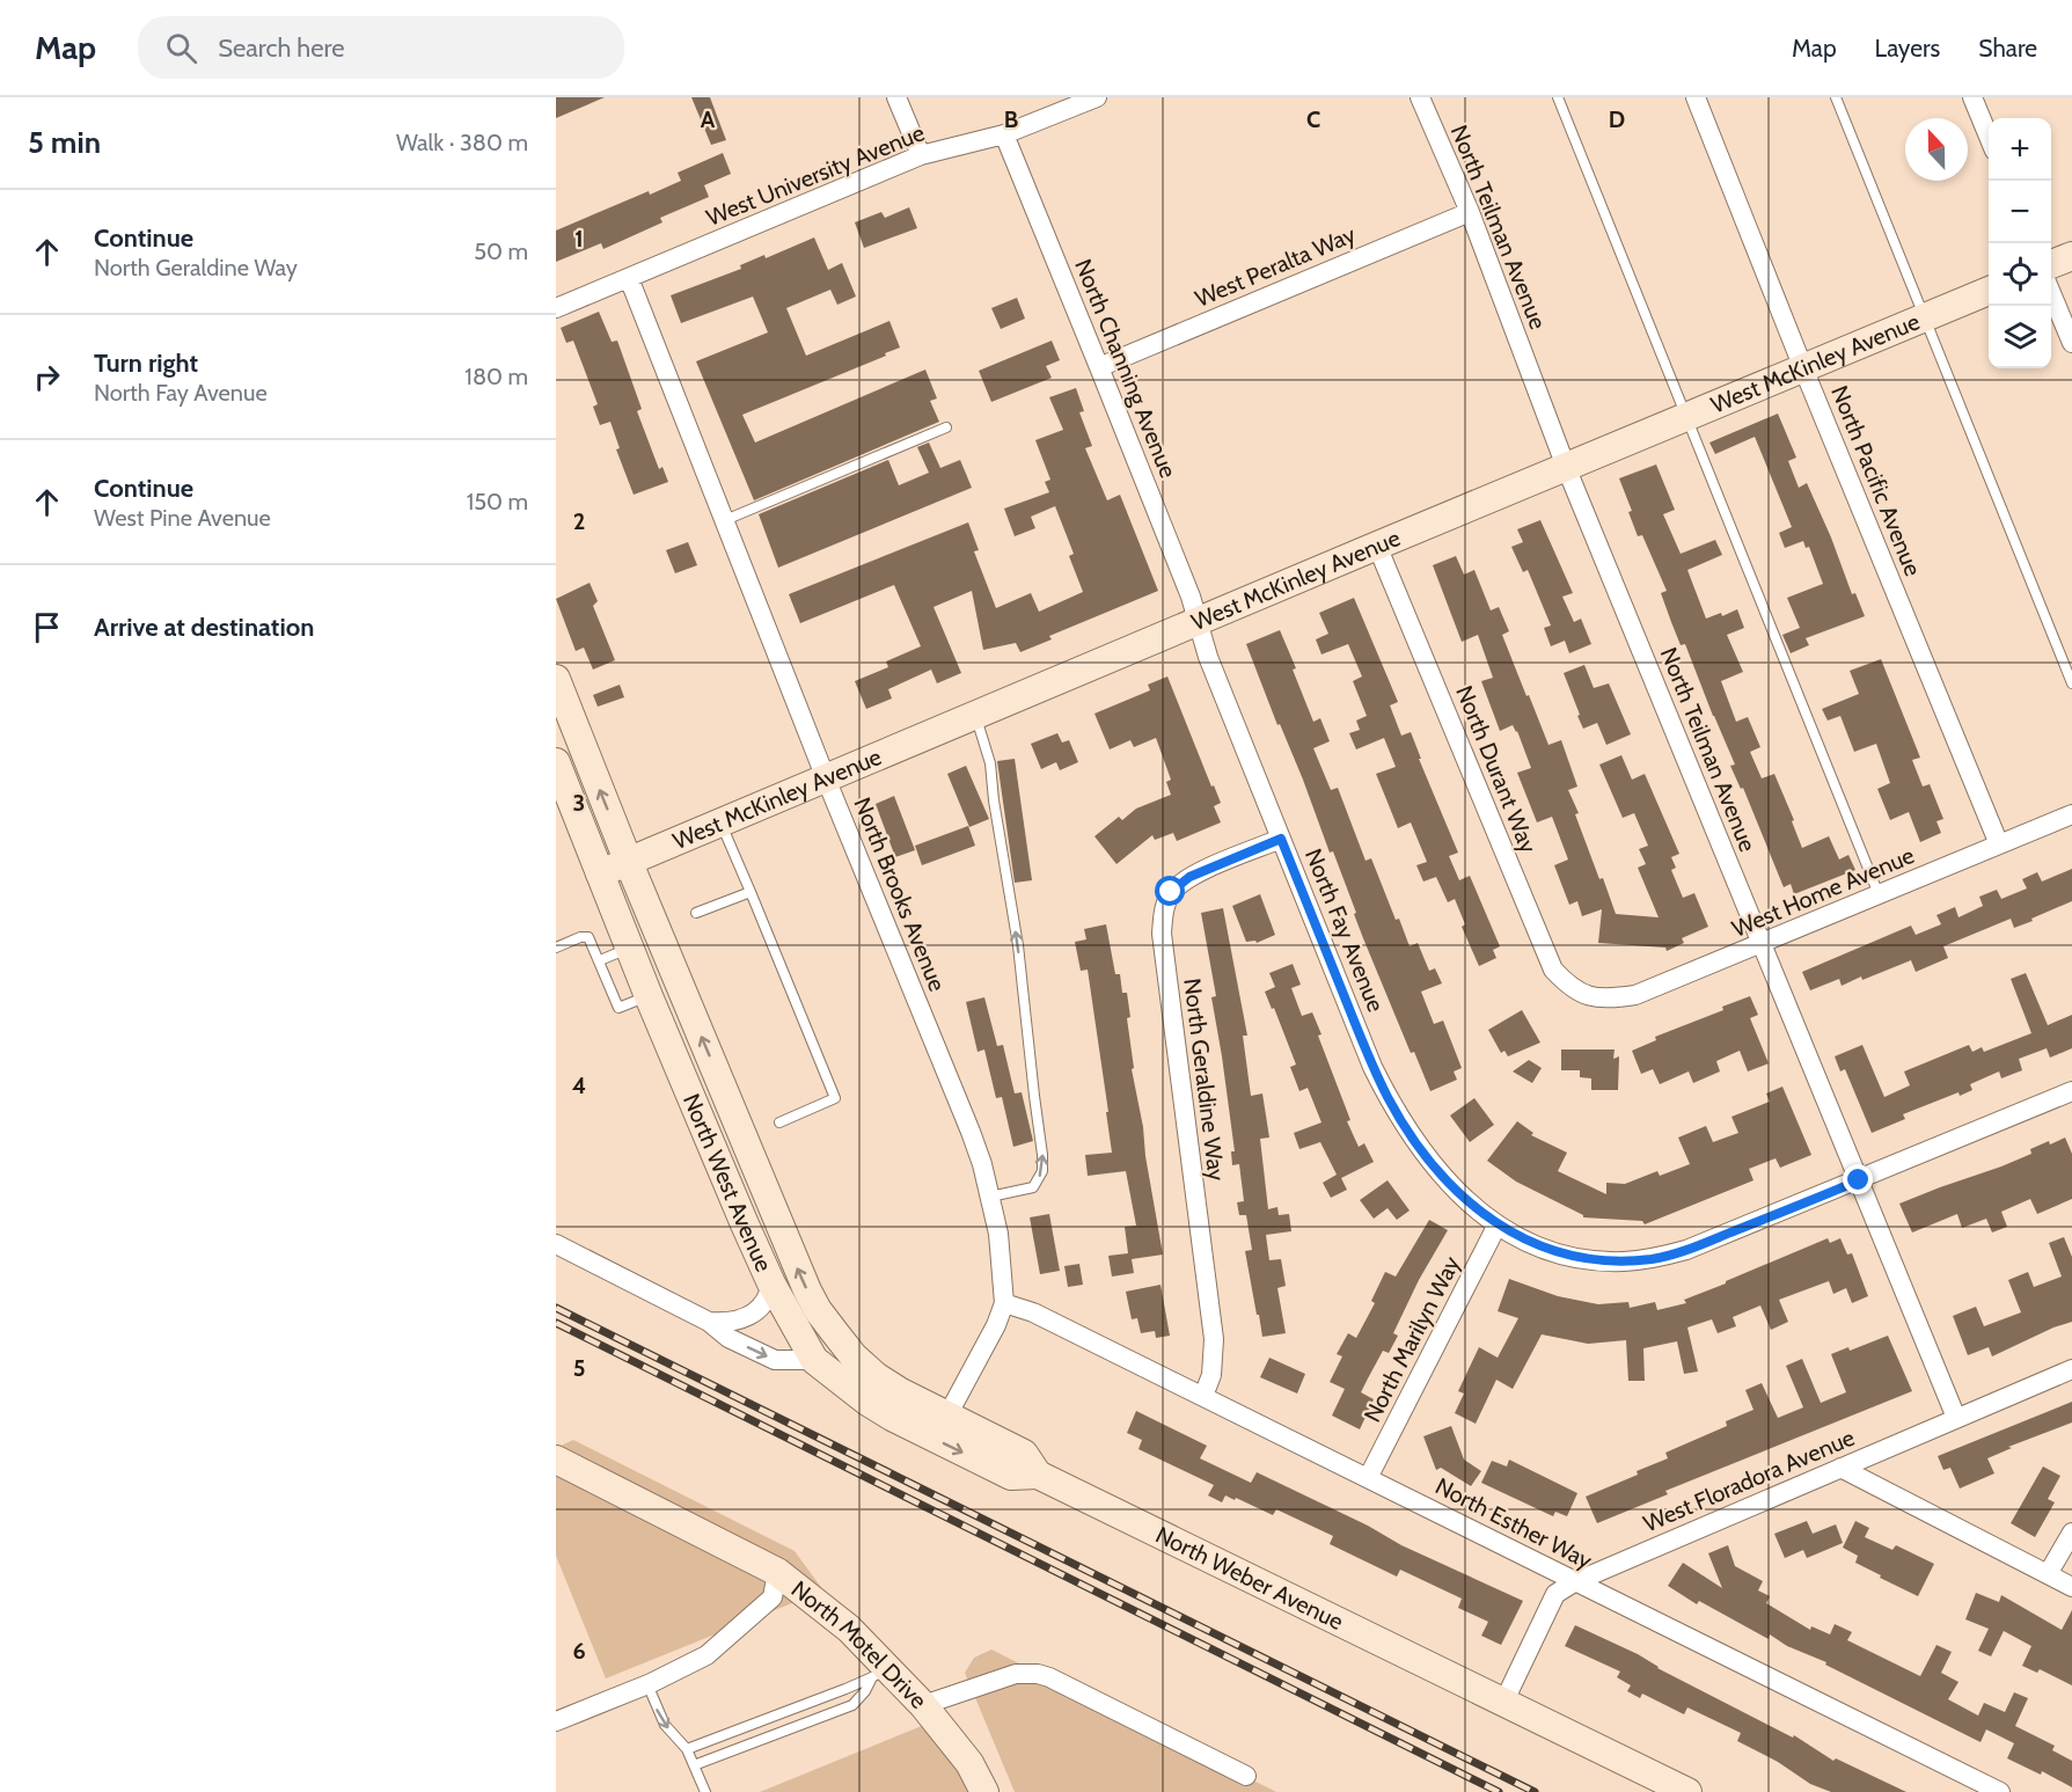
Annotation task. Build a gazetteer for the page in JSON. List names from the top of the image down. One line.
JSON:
{"streets":{"main road":["West McKinley Avenue","North West Avenue","North Weber Avenue","North Motel Drive"],"street":["West University Avenue","North Teilman Avenue","West Peralta Way","North Channing Avenue","North Pacific Avenue","North Durant Way","West Home Avenue","North Brooks Avenue","North Fay Avenue","North Geraldine Way","North Marilyn Way","West Floradora Avenue","North Esther Way"]},"crossings":[["West University Avenue","North Channing Avenue"],["West University Avenue","North Brooks Avenue"],["North Teilman Avenue","West Peralta Way"],["North Teilman Avenue","West McKinley Avenue"],["North Teilman Avenue","West Home Avenue"],["North Teilman Avenue","North Fay Avenue"],["North Teilman Avenue","West Floradora Avenue"],["West Peralta Way","North Channing Avenue"],["West McKinley Avenue","North Channing Avenue"],["West McKinley Avenue","North Pacific Avenue"],["West McKinley Avenue","North Durant Way"],["West McKinley Avenue","North Brooks Avenue"],["West McKinley Avenue","North Fay Avenue"],["West McKinley Avenue","North West Avenue"],["North Channing Avenue","North Fay Avenue"],["North Pacific Avenue","West Home Avenue"],["North Durant Way","West Home Avenue"],["North Brooks Avenue","North Esther Way"],["North Brooks Avenue","North Weber Avenue"],["North Fay Avenue","North Geraldine Way"],["North Fay Avenue","North Marilyn Way"],["North Geraldine Way","North Esther Way"],["North West Avenue","North Weber Avenue"],["North Marilyn Way","North Esther Way"],["West Floradora Avenue","North Esther Way"],["West Floradora Avenue","North Weber Avenue"]],"north":"top","page":{"header":"Map","search":"Search here","nav":["Map","Layers","Share"],"heading":["5 min","Walk · 380 m"],"map_buttons":["+","−"],"list":[["Continue","North Geraldine Way","50 m"],["Turn right","North Fay Avenue","180 m"],["Continue","West Pine Avenue","150 m"],"Arrive at destination"]},"grid":{"columns":["A","B","C","D"],"rows":["1","2","3","4","5","6"]}}
